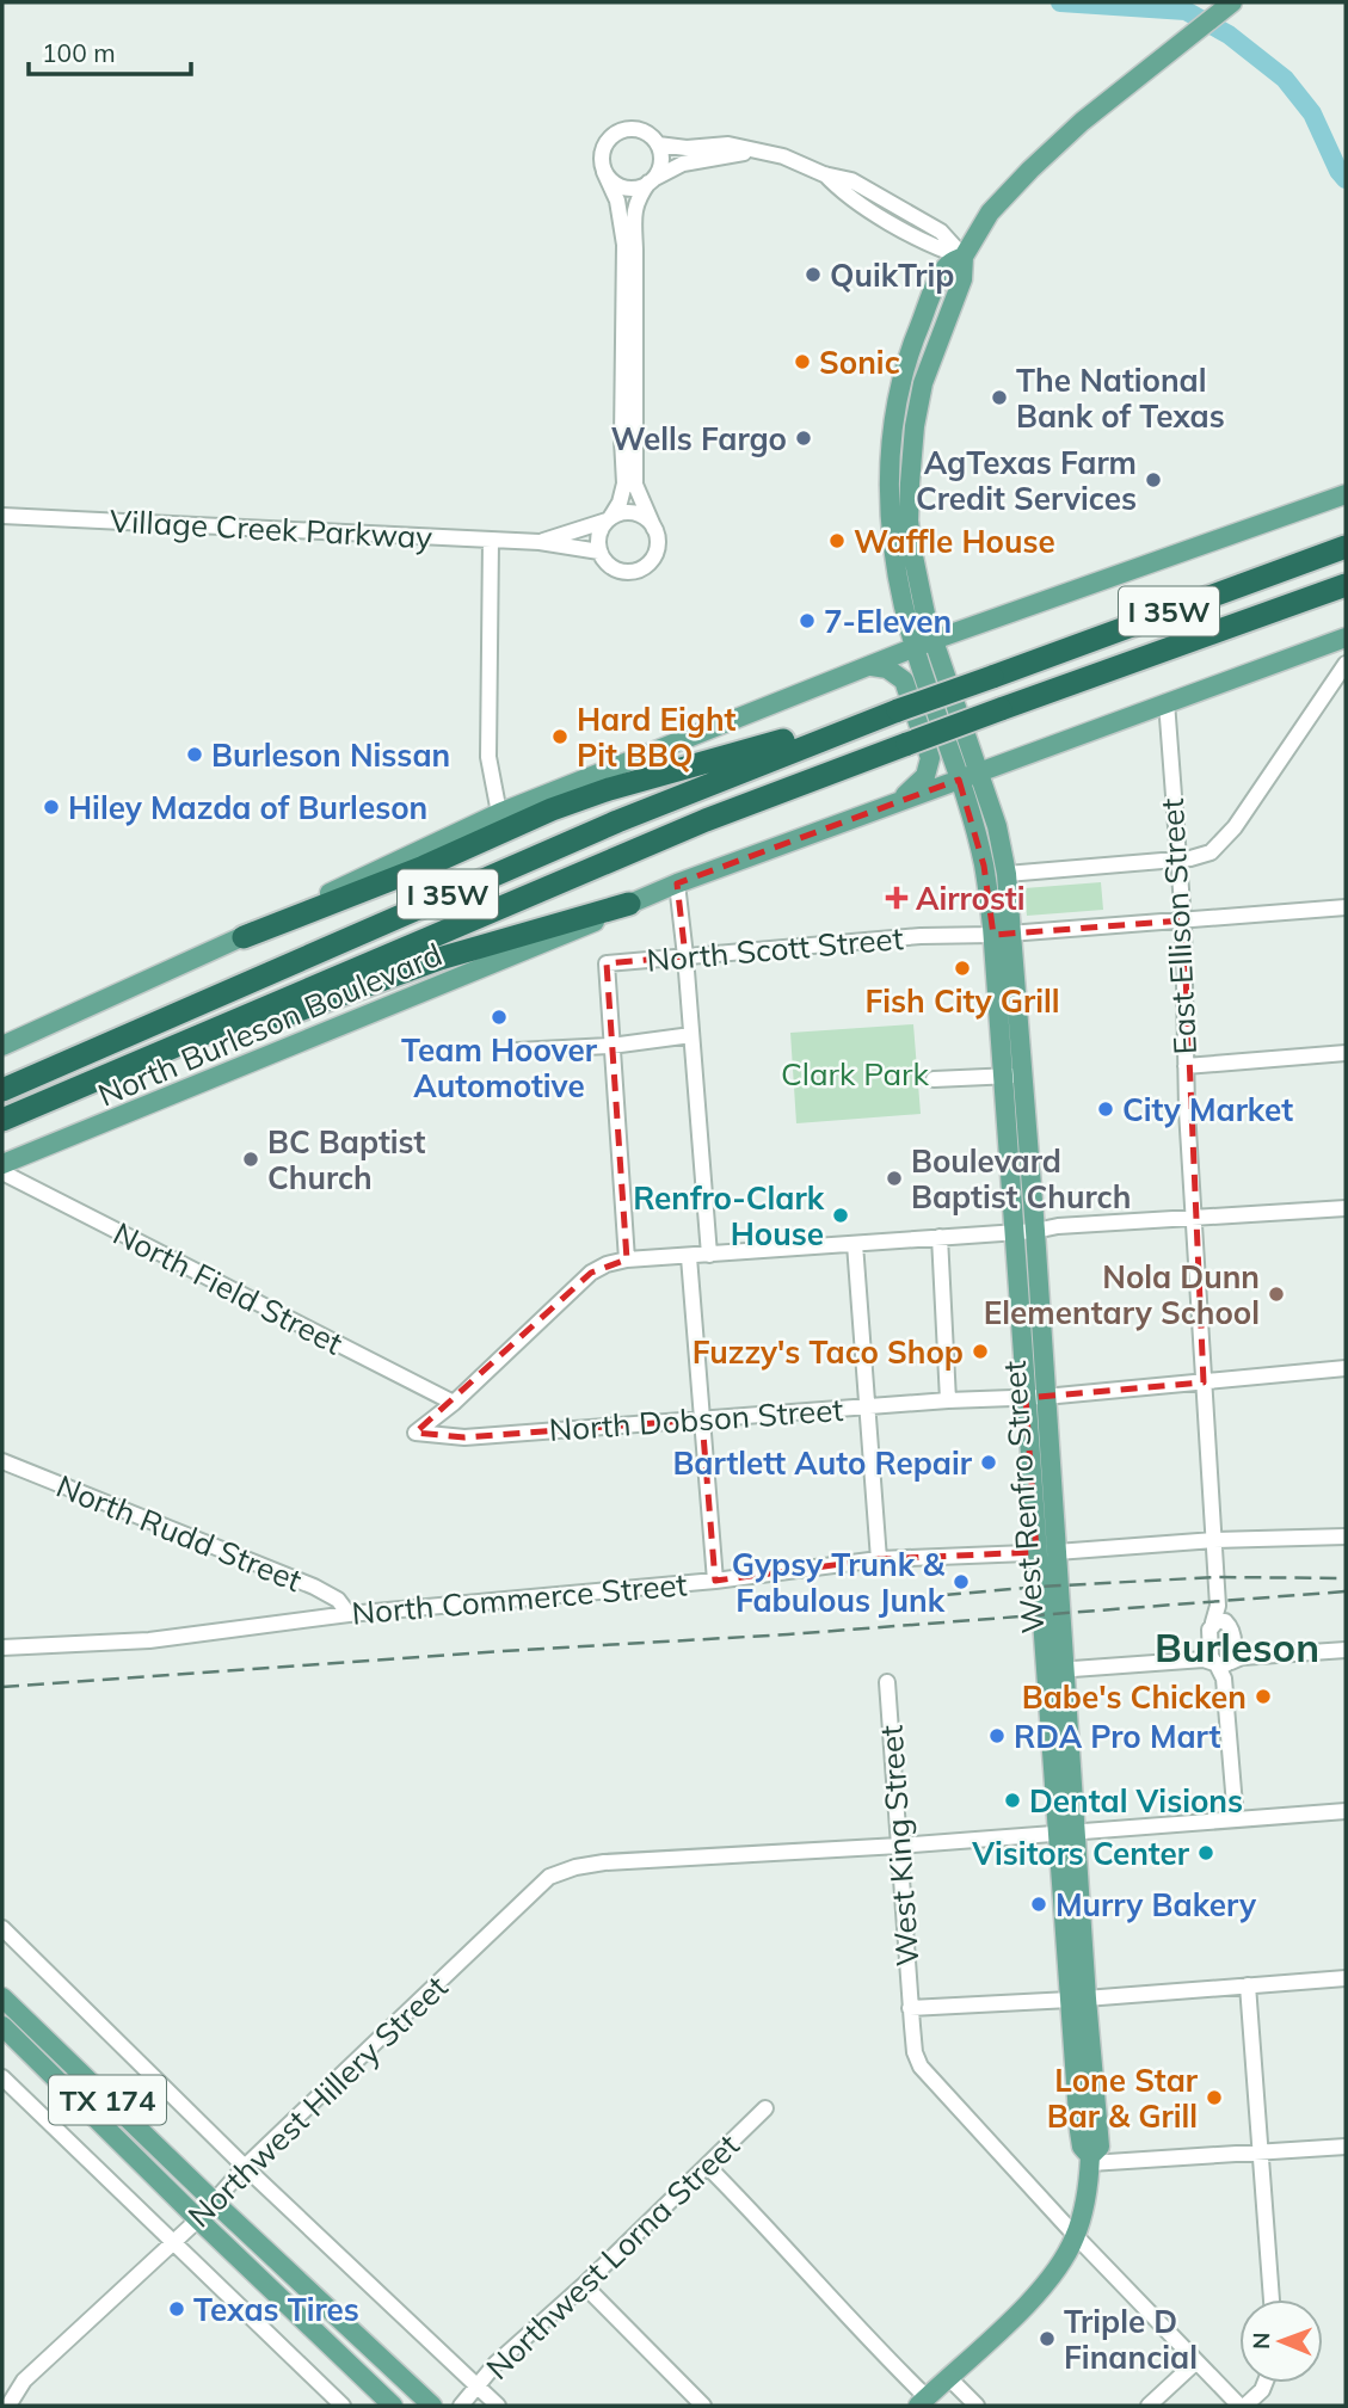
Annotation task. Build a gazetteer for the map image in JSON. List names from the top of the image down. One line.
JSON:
{"streets":{"highway":["I 35W"],"main road":["North Burleson Boulevard","West Renfro Street","TX 174"],"street":["Village Creek Parkway","East Ellison Street","North Scott Street","North Field Street","North Dobson Street","North Rudd Street","North Commerce Street","West King Street","Northwest Hillery Street","Northwest Lorna Street"]},"crossings":[["East Ellison Street","North Scott Street"],["East Ellison Street","North Burleson Boulevard"],["East Ellison Street","North Dobson Street"],["East Ellison Street","North Commerce Street"],["North Field Street","North Dobson Street"],["North Dobson Street","West Renfro Street"],["West Renfro Street","North Commerce Street"],["West Renfro Street","West King Street"],["West Renfro Street","Northwest Hillery Street"],["North Rudd Street","North Commerce Street"],["West King Street","Northwest Hillery Street"],["TX 174","Northwest Hillery Street"]],"districts":["Burleson"],"parks":["Clark Park"],"places":{"other":["QuikTrip","Sonic","The National Bank of Texas","Wells Fargo","AgTexas Farm Credit Services","Waffle House","7-Eleven","Hard Eight Pit BBQ","Burleson Nissan","Hiley Mazda of Burleson","Fish City Grill","Team Hoover Automotive","City Market","BC Baptist Church","Boulevard Baptist Church","Renfro-Clark House","Nola Dunn Elementary School","Fuzzy's Taco Shop","Bartlett Auto Repair","Gypsy Trunk & Fabulous Junk","Babe's Chicken","RDA Pro Mart","Dental Visions","Visitors Center","Murry Bakery","Lone Star Bar & Grill","Texas Tires","Triple D Financial"],"health":["Airrosti"]},"scale_bar":"100 m","north":"left"}
